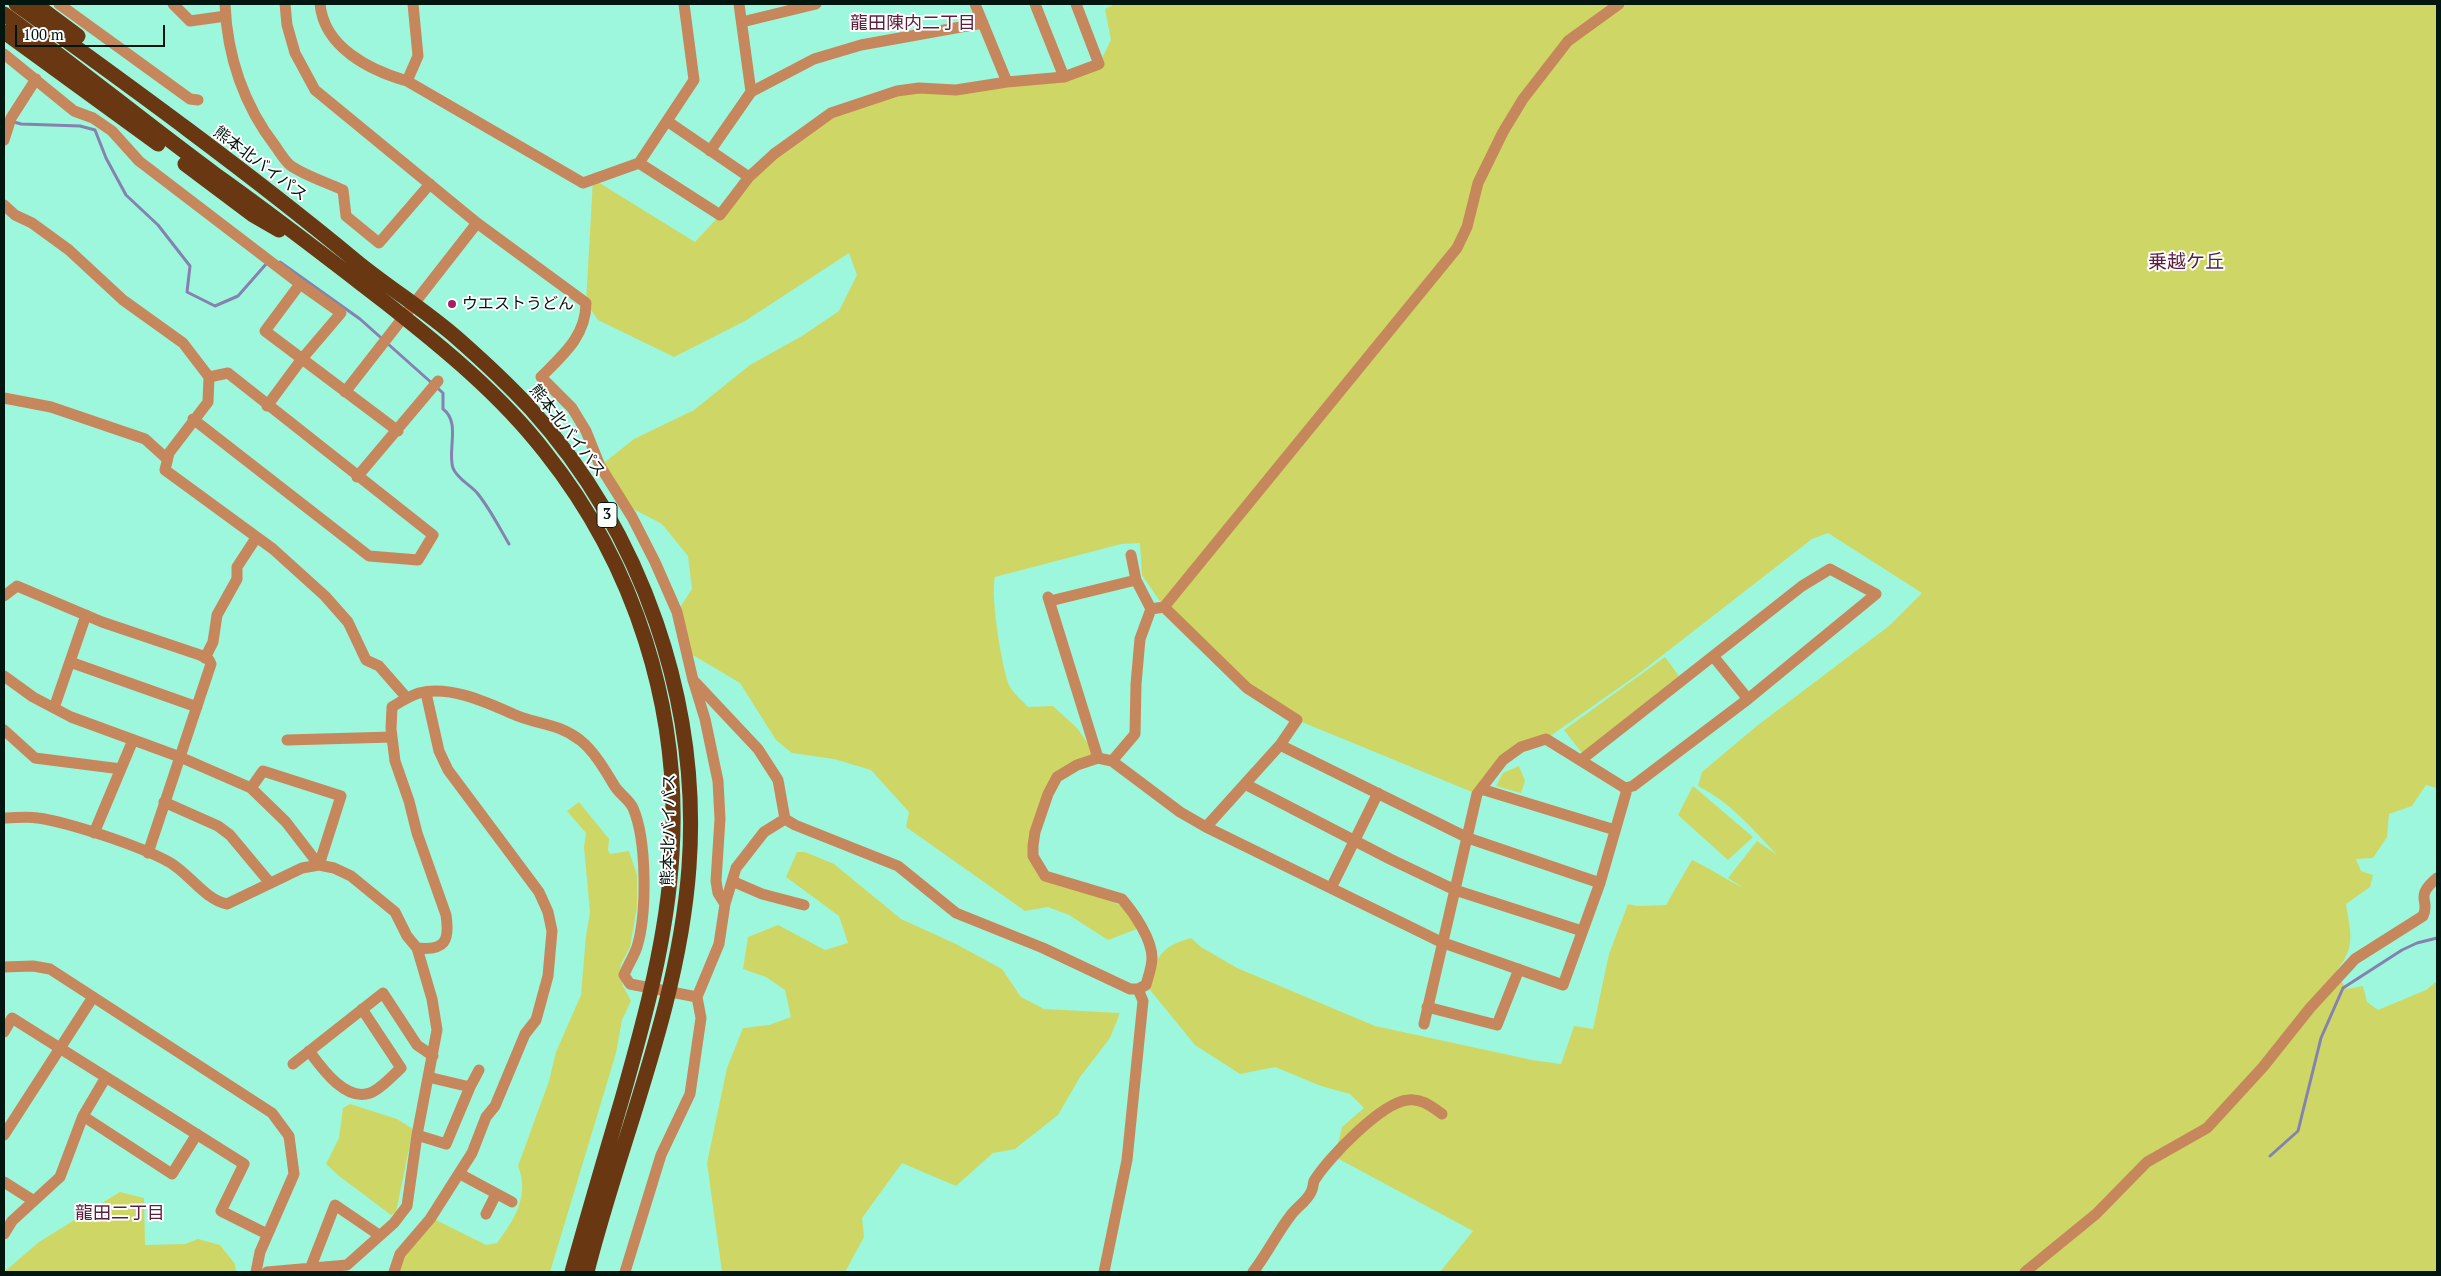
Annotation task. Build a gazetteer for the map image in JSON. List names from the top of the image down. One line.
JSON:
{"streets":{"highway":["熊本北バイパス","3"]},"districts":["龍田陳内二丁目","乗越ケ丘","龍田二丁目"],"places":["ウエストうどん"],"scale_bar":"100 m"}
